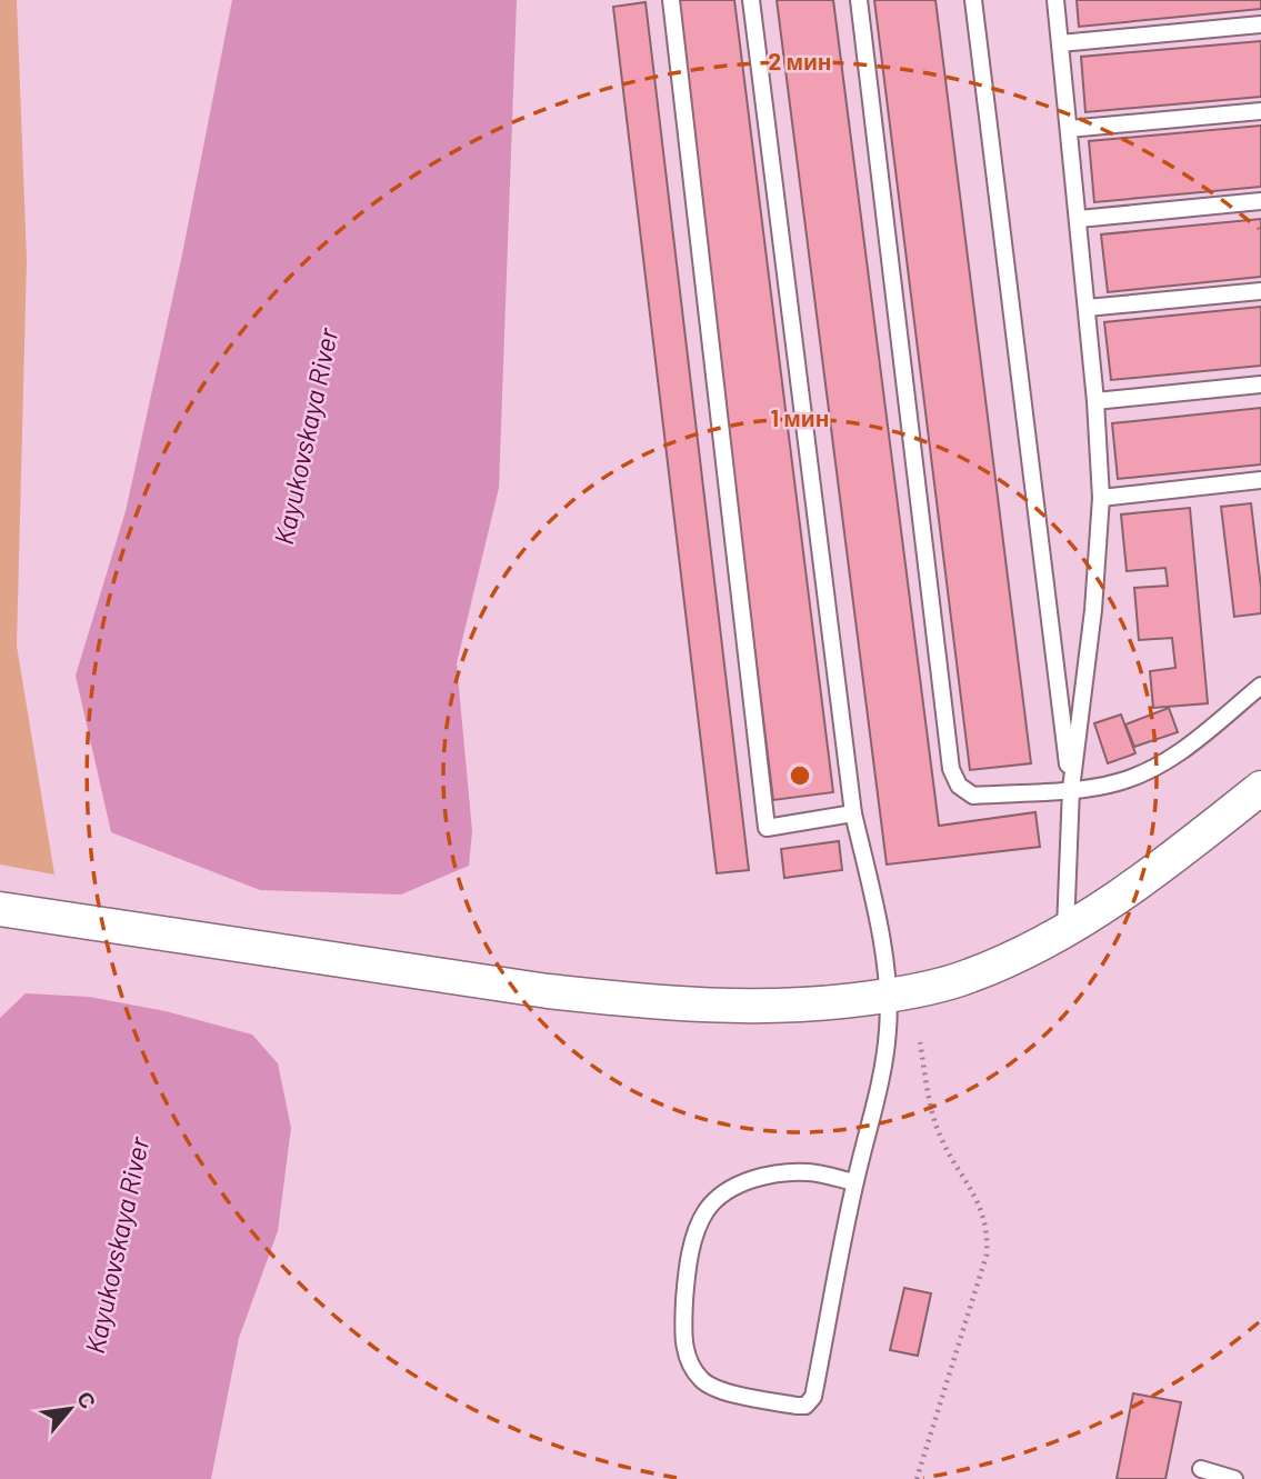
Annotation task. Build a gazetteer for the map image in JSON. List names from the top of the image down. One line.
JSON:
{"water":["Kayukovskaya River"],"north":"top right","rings":["2 мин","1 мин"]}
